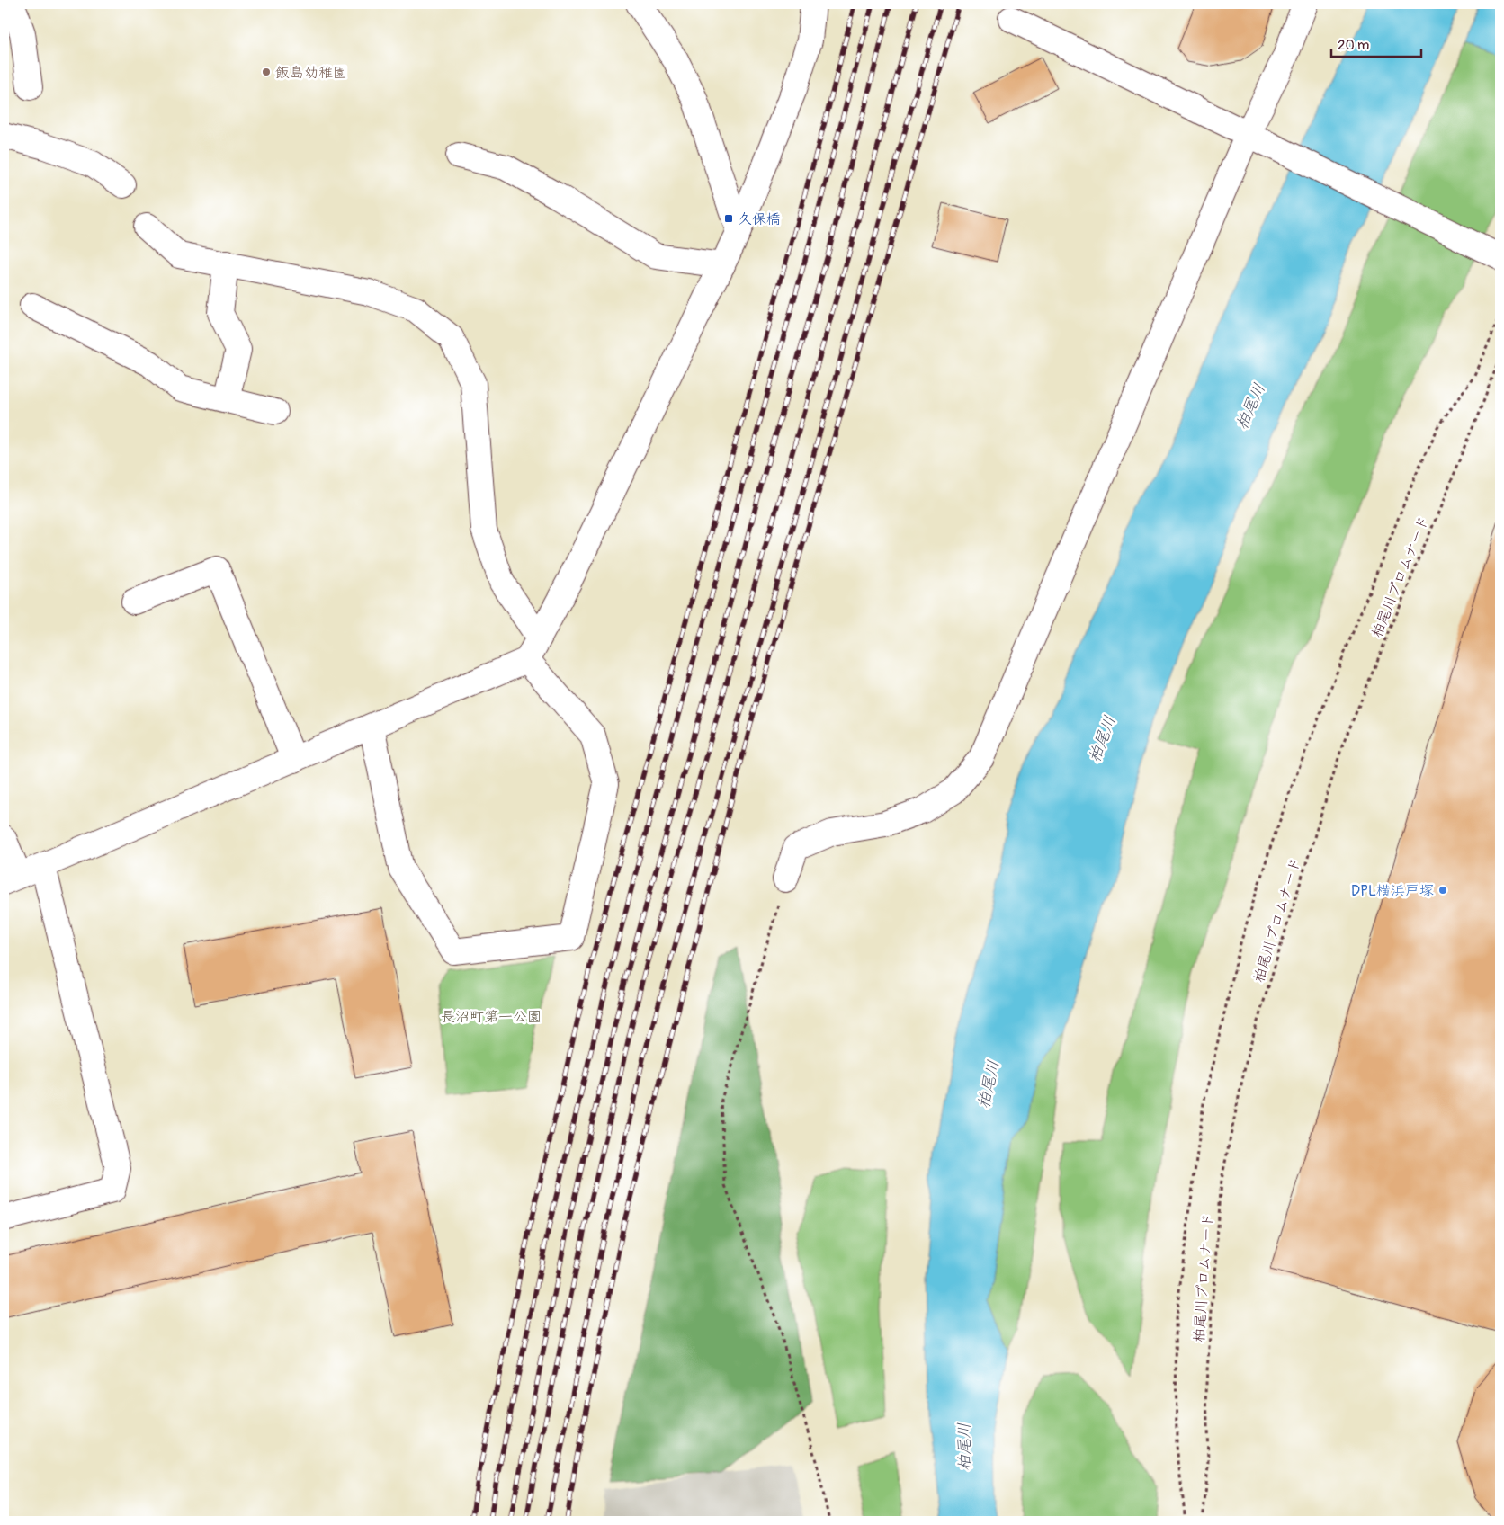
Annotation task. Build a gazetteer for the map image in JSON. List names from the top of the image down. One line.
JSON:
{"streets":{"path":["柏尾川プロムナード"]},"water":["柏尾川"],"parks":["長沼町第一公園"],"places":{"other":["飯島幼稚園","DPL横浜戸塚"],"transit":["久保橋"]},"scale_bar":"20 m"}
